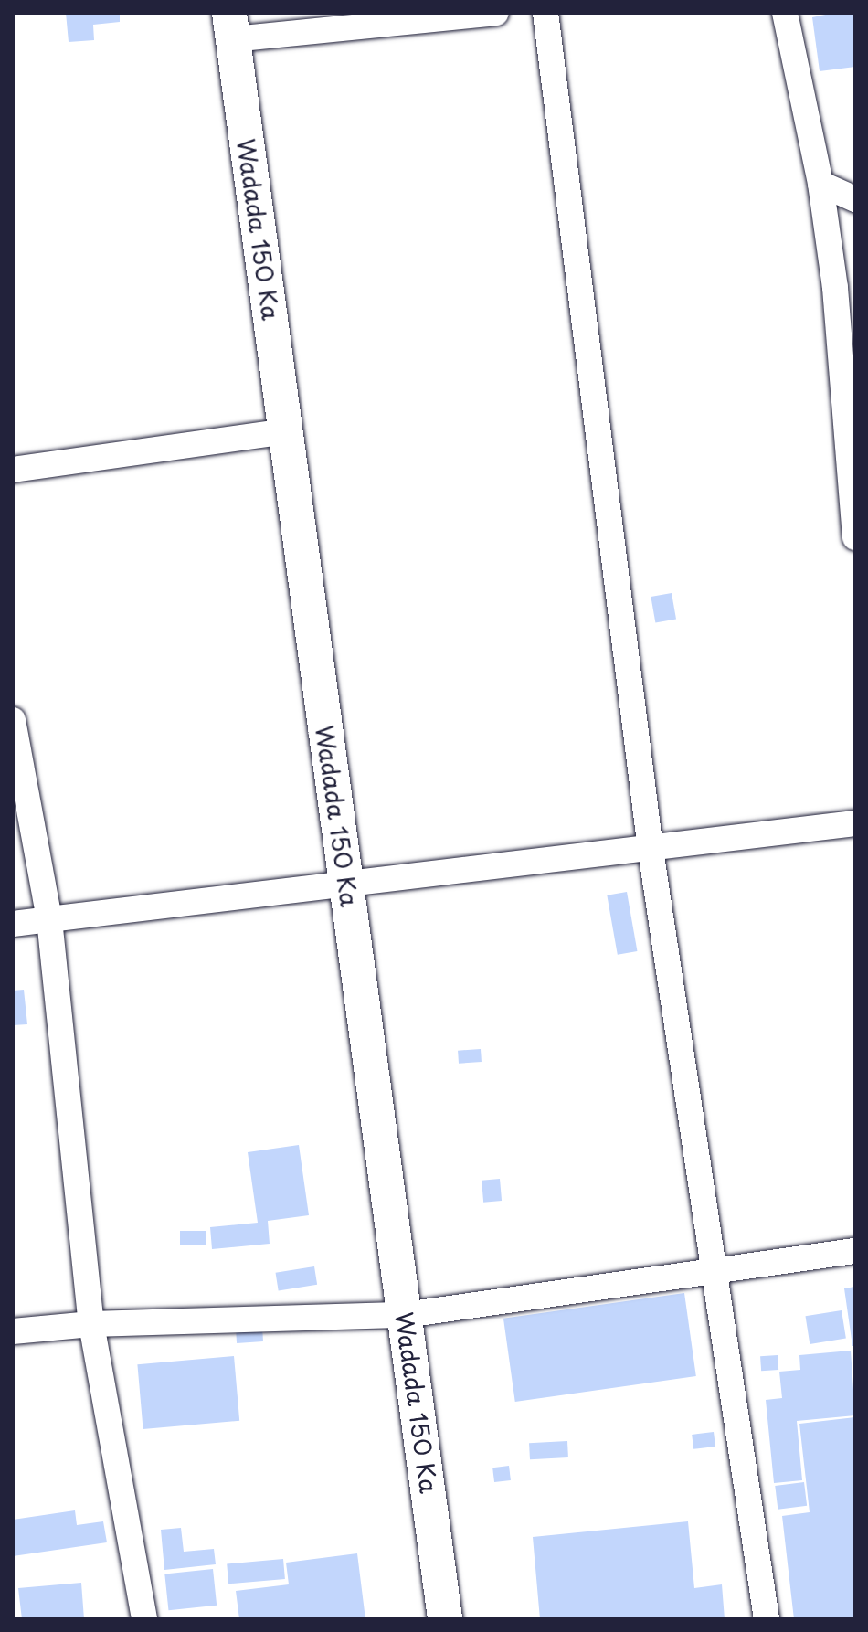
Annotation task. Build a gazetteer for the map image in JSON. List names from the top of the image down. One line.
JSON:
{"streets":{"street":["Wadada 150 Ka"]}}
